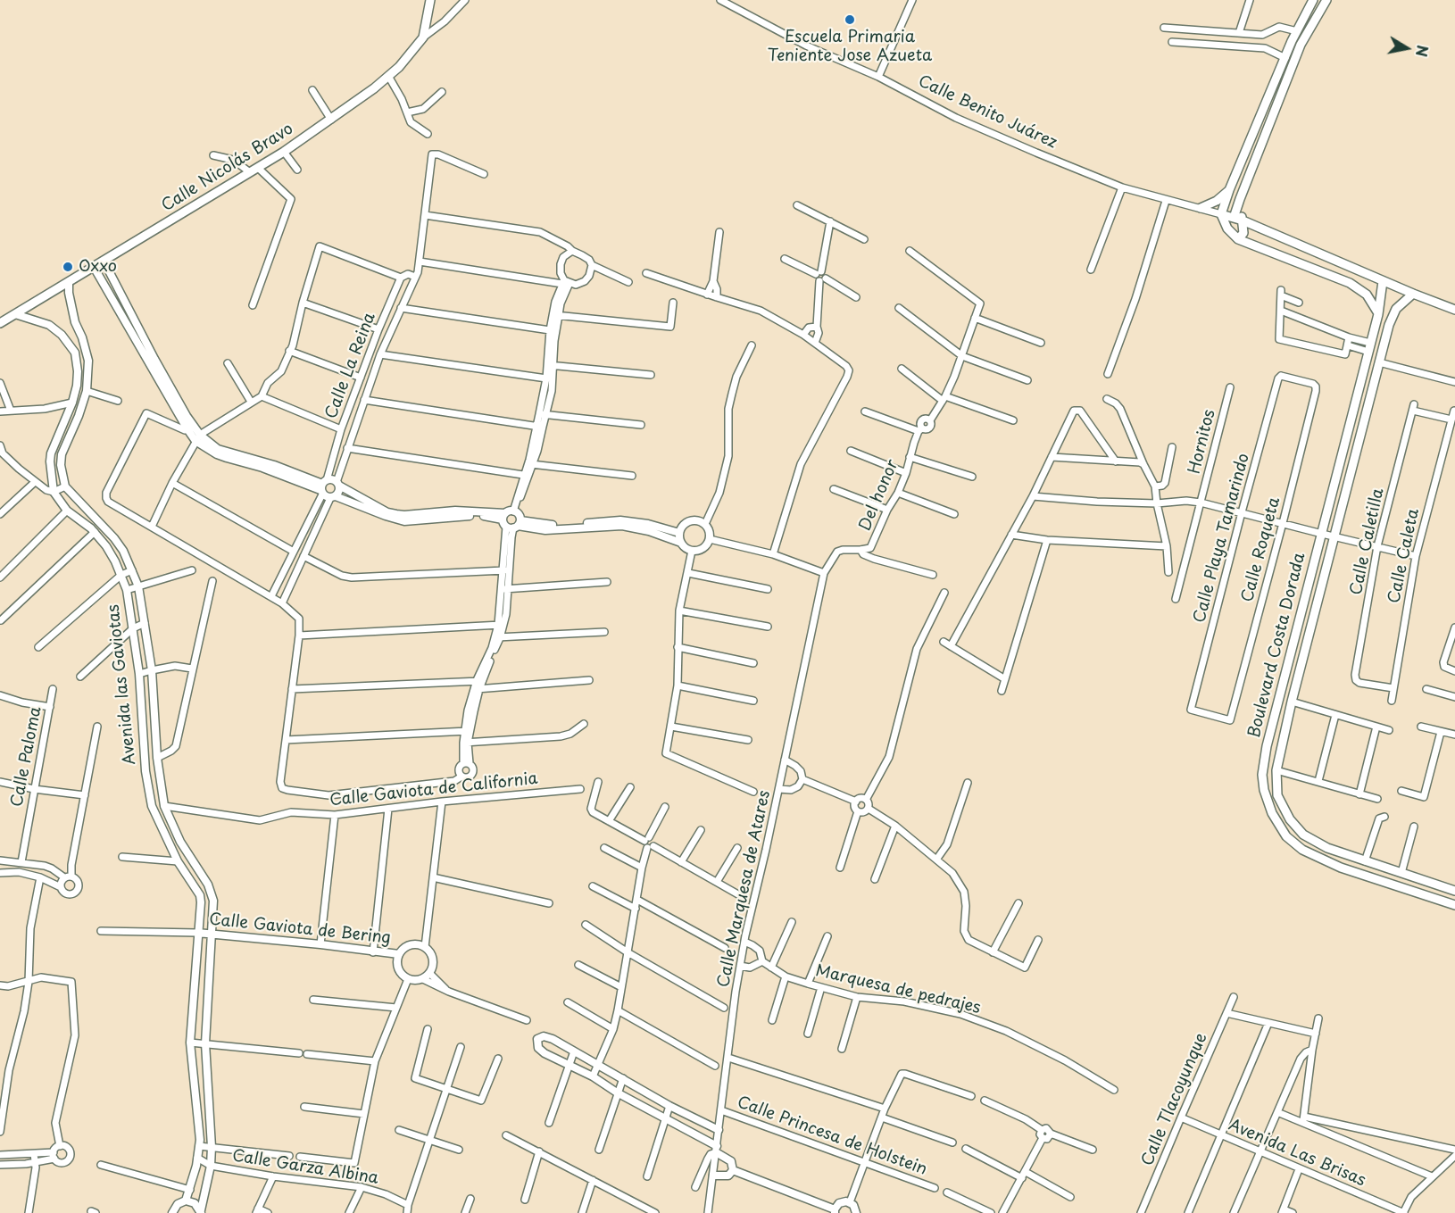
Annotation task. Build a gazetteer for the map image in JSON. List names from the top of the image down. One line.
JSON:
{"streets":{"main road":["Calle Benito Juárez","Calle Nicolás Bravo","Boulevard Costa Dorada"],"street":["Calle La Reina","Hornitos","Del honor","Calle Playa Tamarindo","Calle Caletilla","Calle Roqueta","Calle Caleta","Avenida las Gaviotas","Calle Paloma","Calle Gaviota de California","Calle Marquesa de Atares","Calle Gaviota de Bering","Marquesa de pedrajes","Calle Tlacoyunque","Calle Princesa de HoIstein","Avenida Las Brisas","Calle Garza Albina"]},"crossings":[["Calle Benito Juárez","Boulevard Costa Dorada"],["Calle Nicolás Bravo","Avenida las Gaviotas"],["Del honor","Calle Marquesa de Atares"],["Calle Playa Tamarindo","Calle Roqueta"],["Calle Caletilla","Calle Caleta"],["Avenida las Gaviotas","Calle Gaviota de California"],["Avenida las Gaviotas","Calle Gaviota de Bering"],["Calle Marquesa de Atares","Marquesa de pedrajes"],["Calle Marquesa de Atares","Calle Princesa de HoIstein"],["Calle Tlacoyunque","Avenida Las Brisas"]],"places":["Escuela Primaria Teniente Jose Azueta","Oxxo"],"north":"right"}
